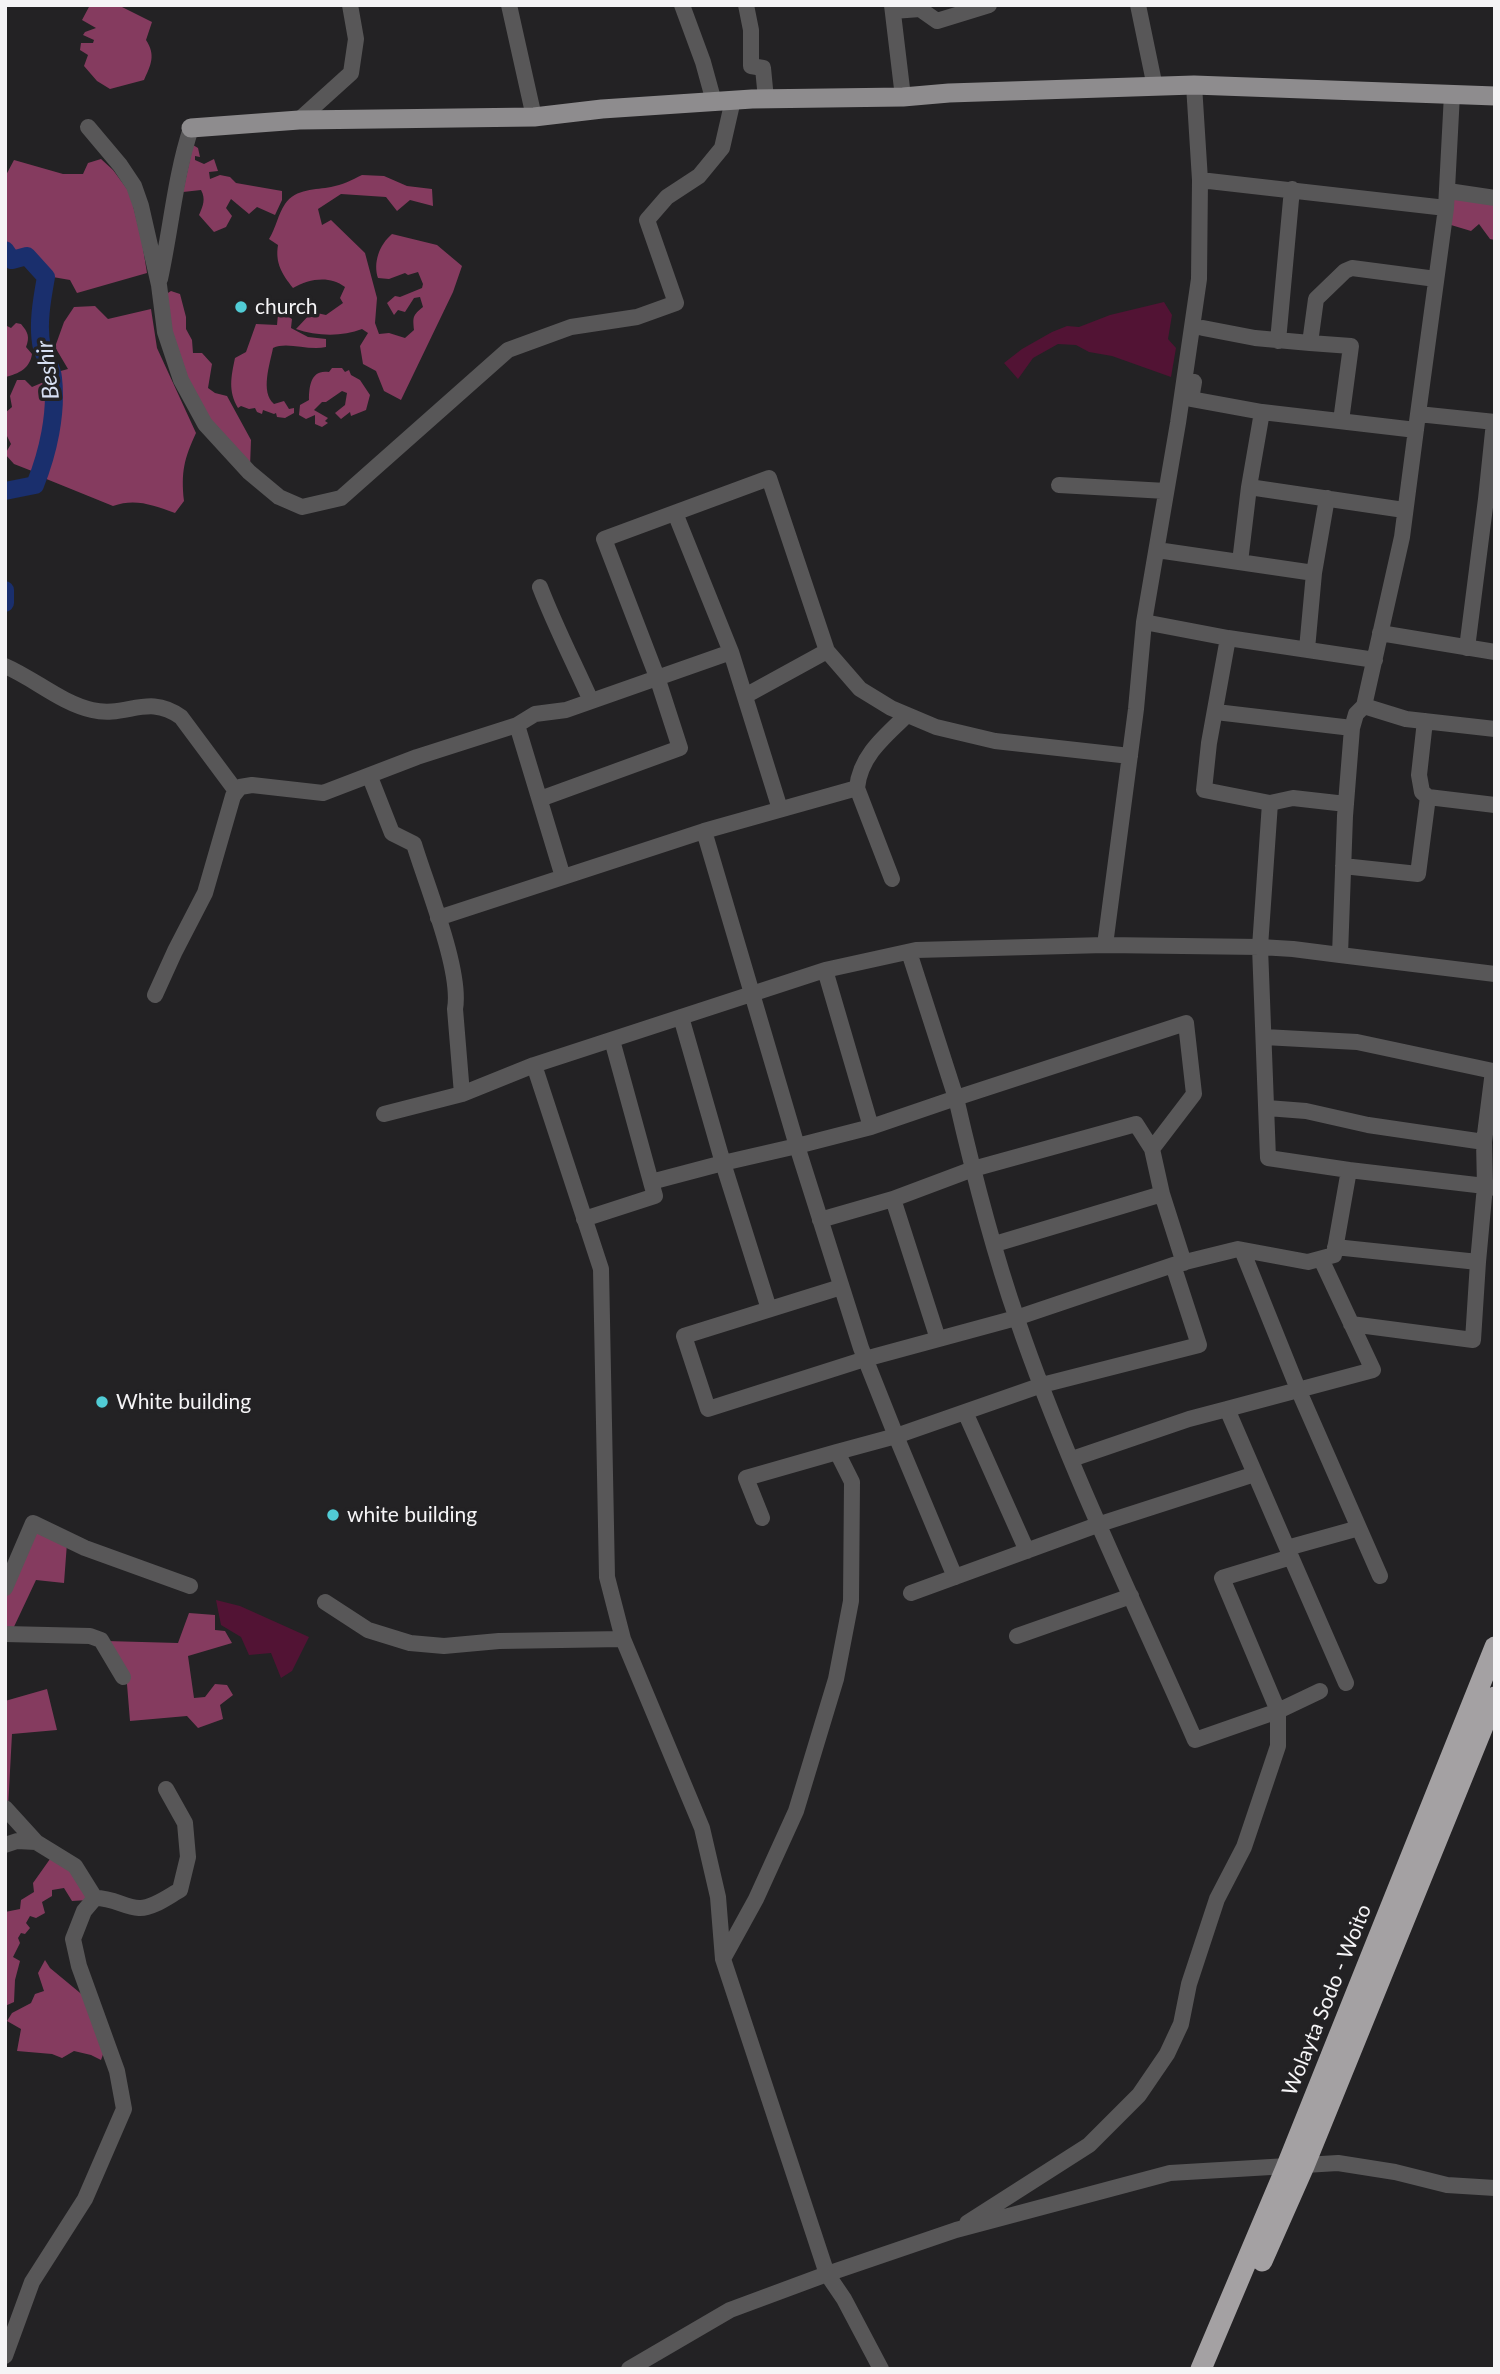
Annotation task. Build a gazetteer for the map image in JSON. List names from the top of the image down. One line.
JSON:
{"streets":{"highway":["Wolayta Sodo - Woito"]},"water":["Beshir"],"places":["church","White building","white building"]}
